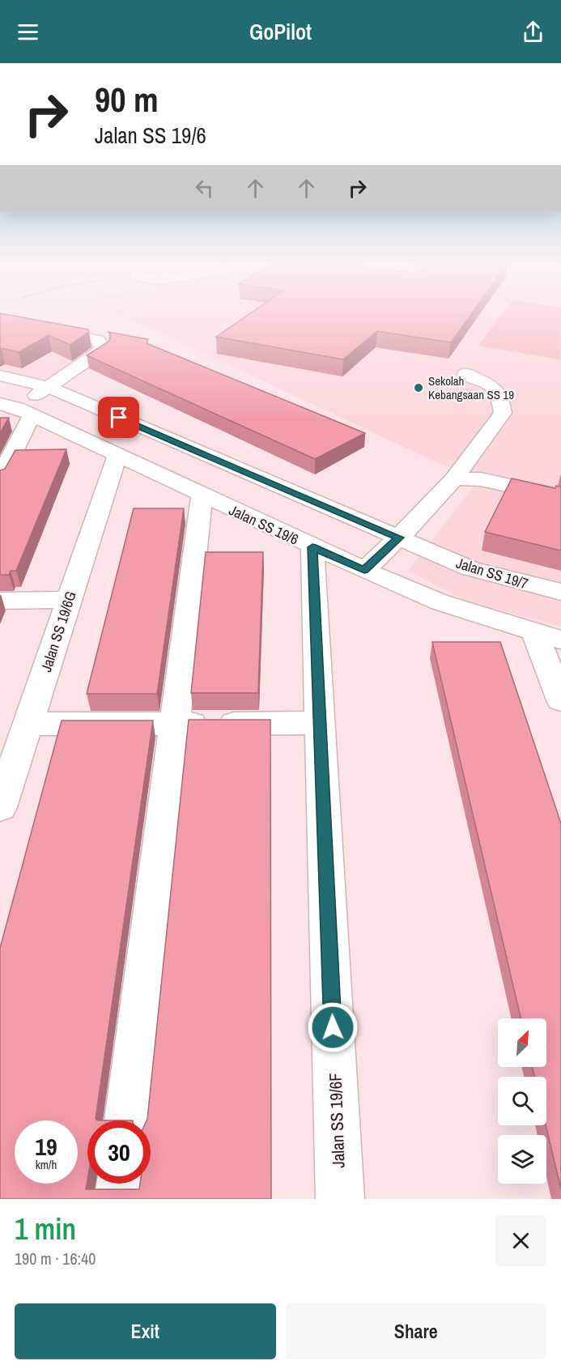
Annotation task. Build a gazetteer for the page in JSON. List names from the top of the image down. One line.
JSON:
{"streets":{"street":["Jalan SS 19/6","Jalan SS 19/7","Jalan SS 19/6G","Jalan SS 19/6F"]},"crossings":[["Jalan SS 19/6","Jalan SS 19/6G"],["Jalan SS 19/6","Jalan SS 19/6F"]],"places":["Sekolah Kebangsaan SS 19"],"north":"top right","page":{"header":"GoPilot","turn":["90 m","Jalan SS 19/6"],"speed":"19 km/h","limit":"30","heading":["1 min","190 m · 16:40"],"buttons":["Exit","Share"]}}
